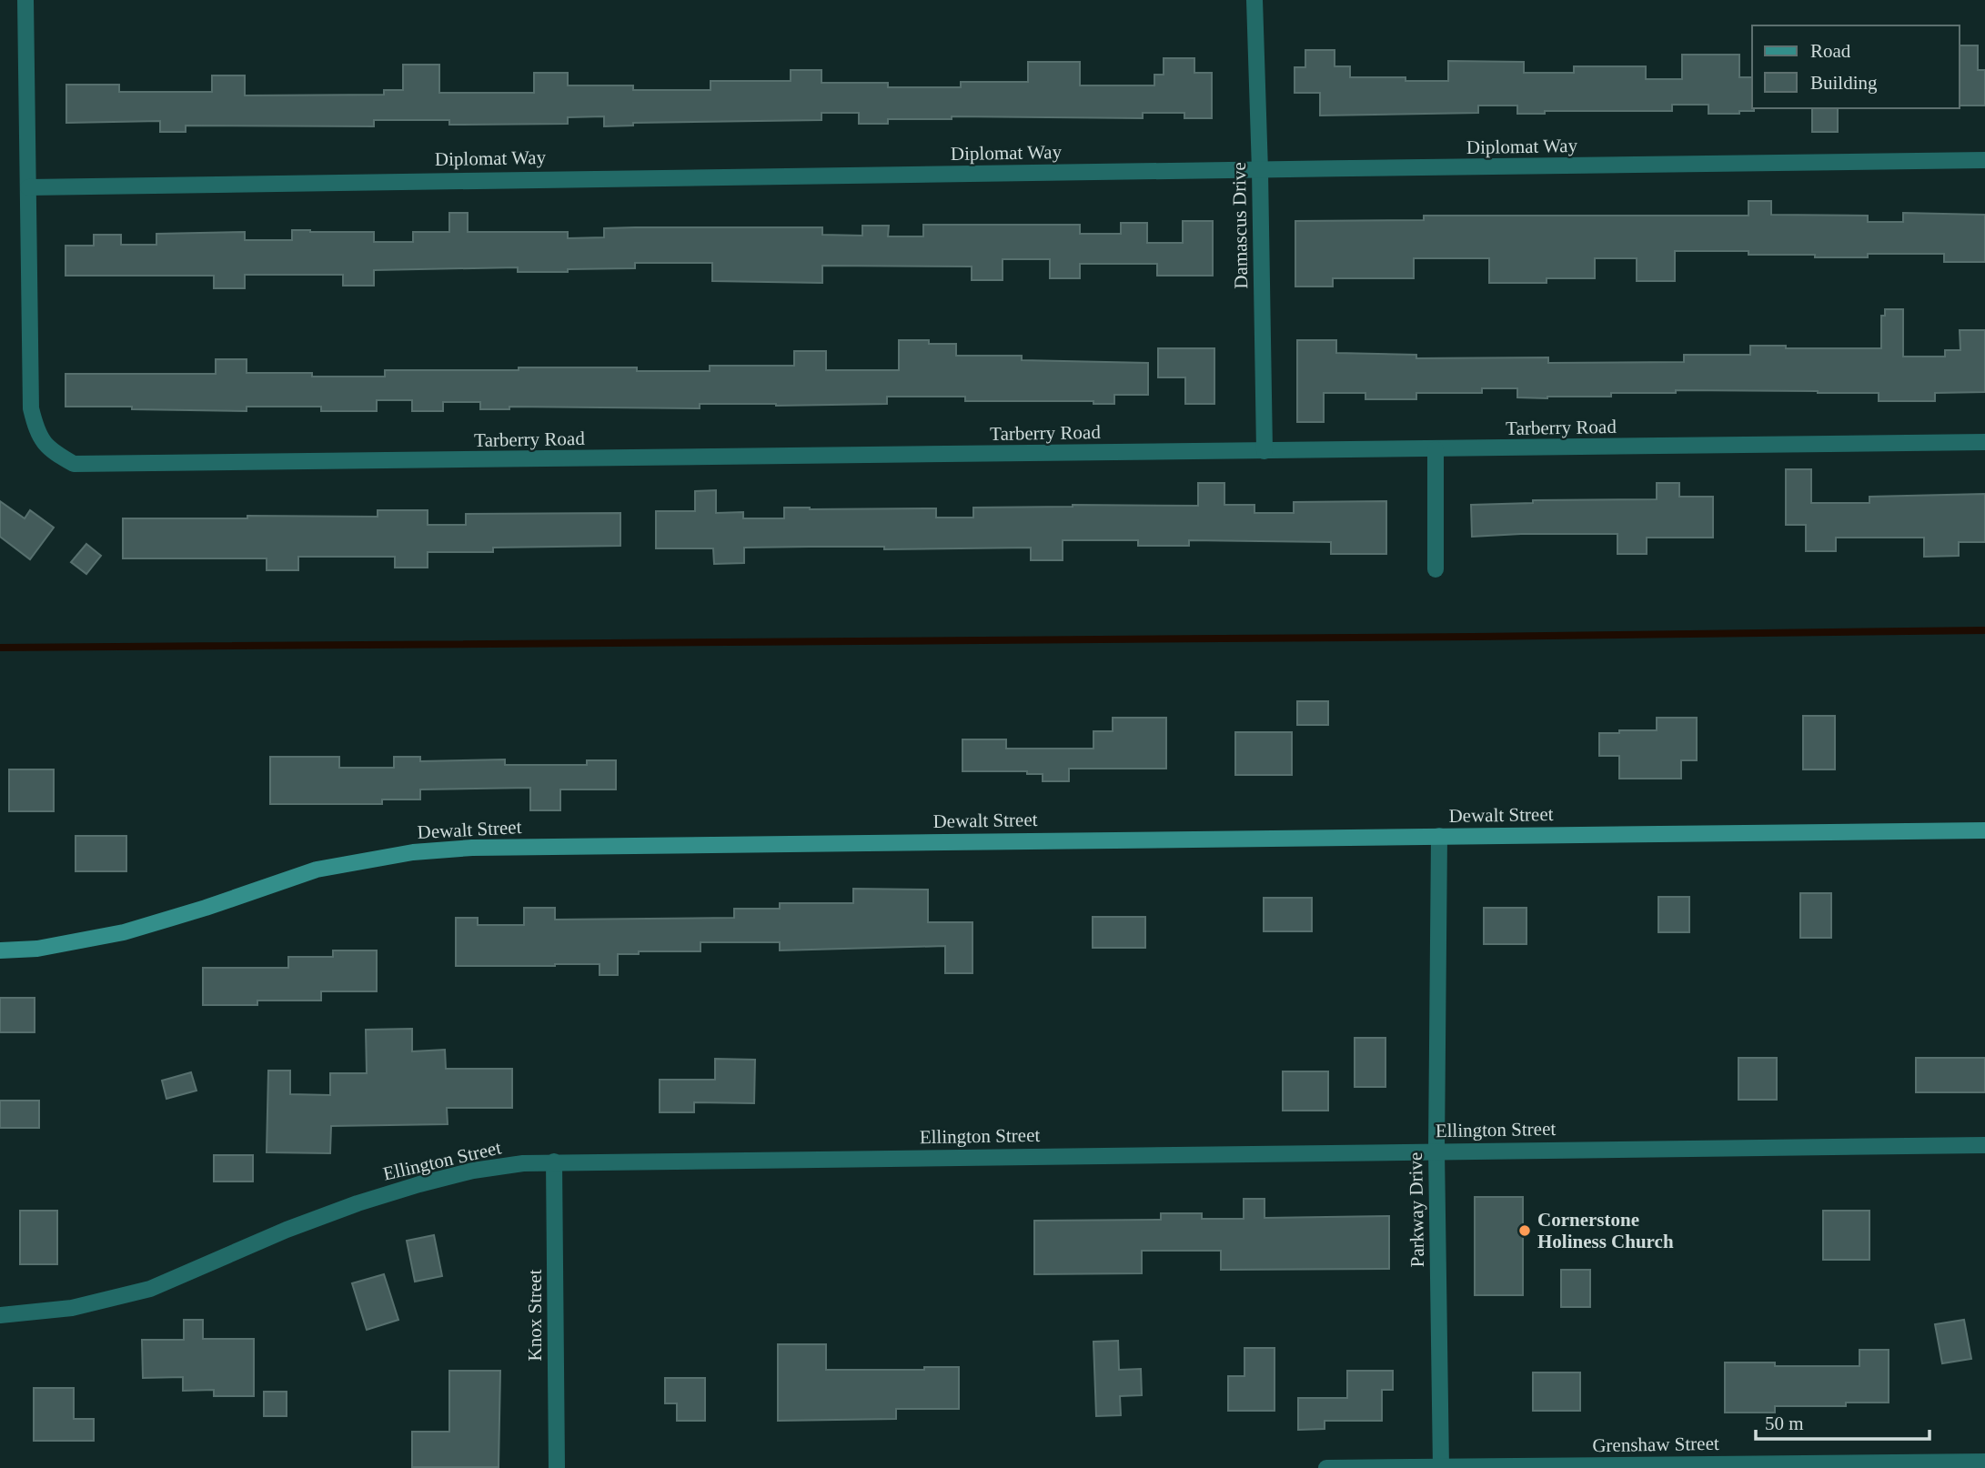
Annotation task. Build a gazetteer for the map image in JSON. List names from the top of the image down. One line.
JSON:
{"streets":{"street":["Diplomat Way","Damascus Drive","Tarberry Road","Dewalt Street","Ellington Street","Parkway Drive","Knox Street","Grenshaw Street"]},"crossings":[["Diplomat Way","Damascus Drive"],["Diplomat Way","Tarberry Road"],["Damascus Drive","Tarberry Road"],["Dewalt Street","Parkway Drive"],["Ellington Street","Parkway Drive"],["Ellington Street","Knox Street"],["Parkway Drive","Grenshaw Street"]],"places":["Cornerstone Holiness Church"],"legend":["Road","Building"],"scale_bar":"50 m"}
